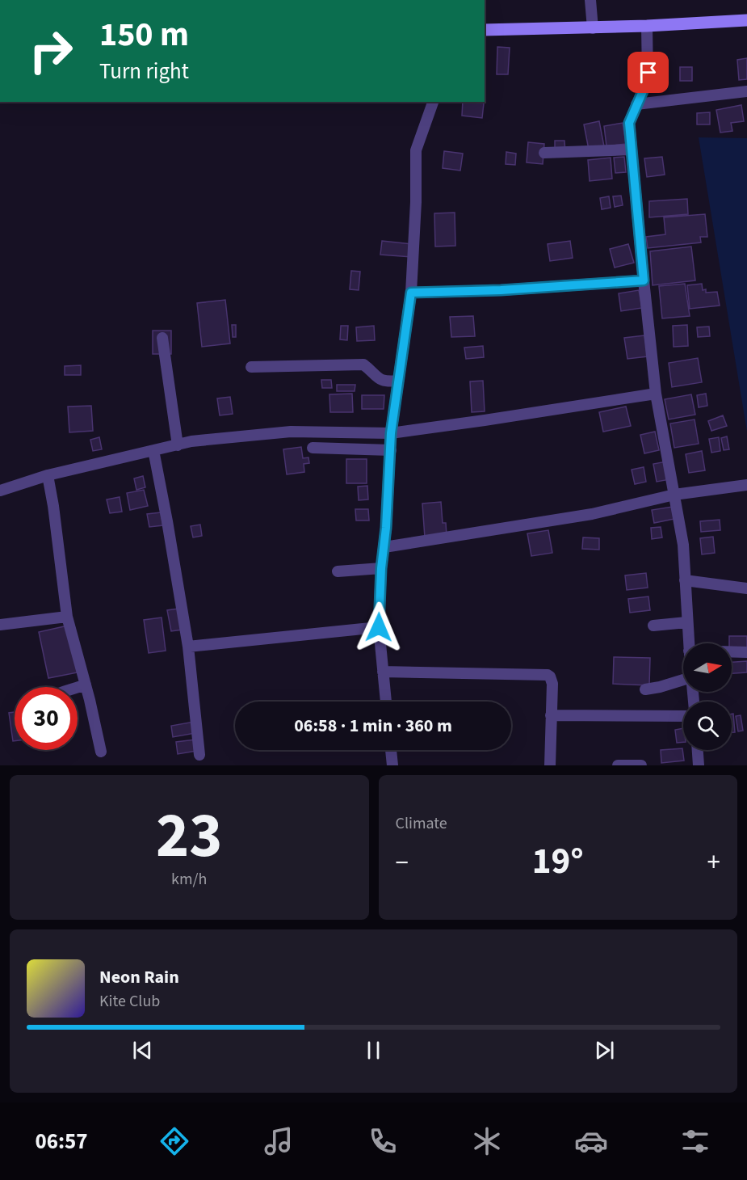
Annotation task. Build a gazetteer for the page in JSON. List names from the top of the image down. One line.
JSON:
{"north":"right","page":{"turn":["150 m","Turn right"],"limit":"30","trip":"06:58 · 1 min · 360 m","tile":[["23","km/h"],"Climate"],"heat":["−","19°","+"],"song":["Neon Rain","Kite Club"],"tabs":"06:57"}}
